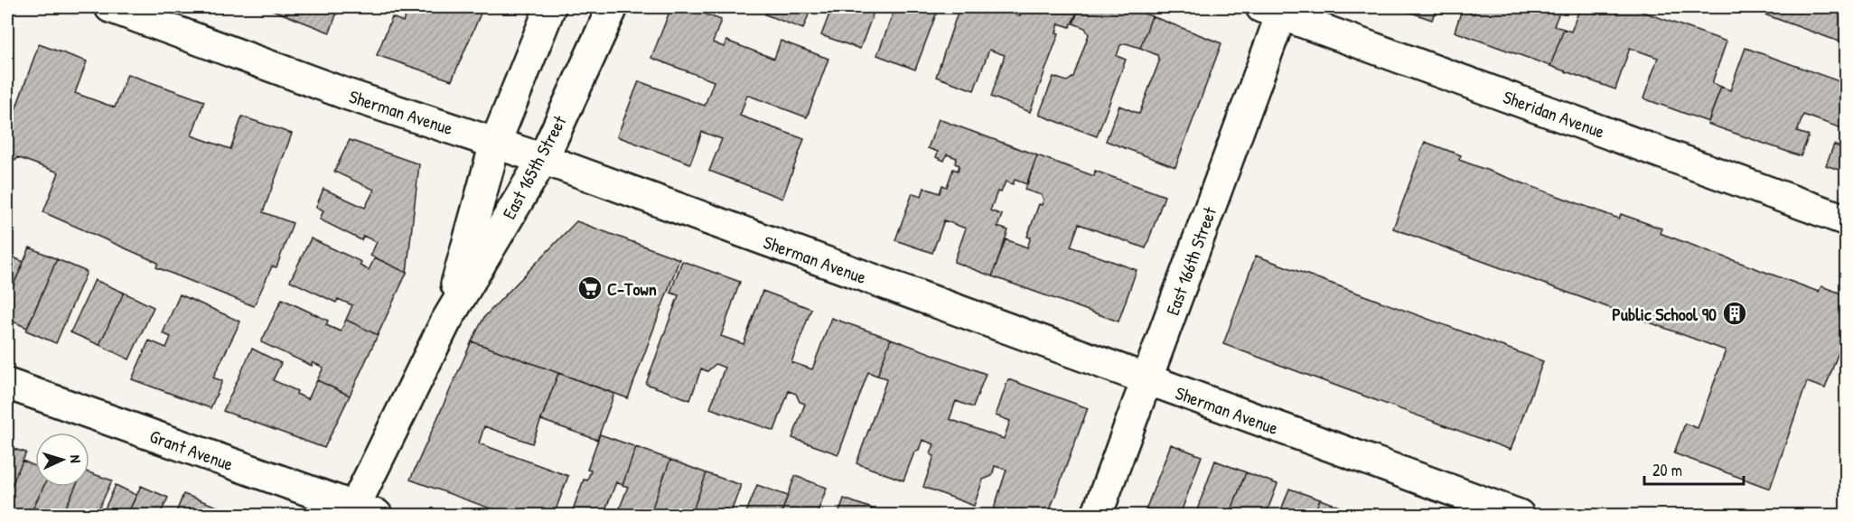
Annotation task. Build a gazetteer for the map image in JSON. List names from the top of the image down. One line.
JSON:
{"streets":{"street":["Sherman Avenue","Sheridan Avenue","East 165th Street","East 166th Street","Grant Avenue"]},"crossings":[["Sherman Avenue","East 165th Street"],["Sherman Avenue","East 166th Street"],["Sheridan Avenue","East 166th Street"],["East 165th Street","Grant Avenue"]],"places":{"supermarket":["C-Town"],"building":["Public School 90"]},"scale_bar":"20 m","north":"right"}
